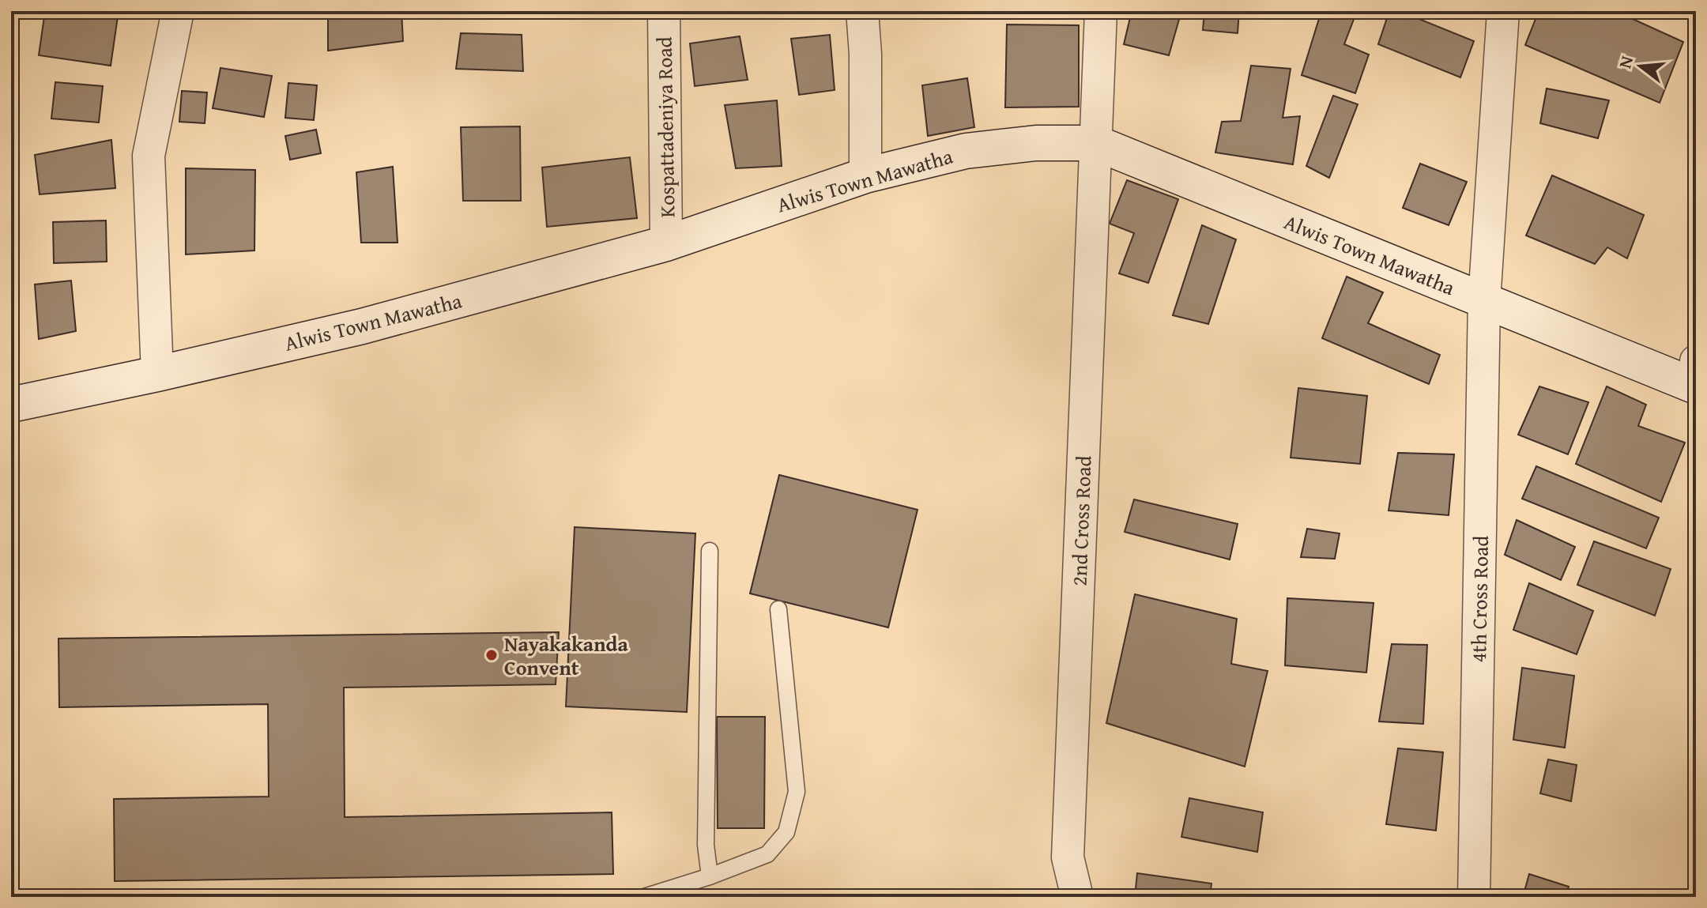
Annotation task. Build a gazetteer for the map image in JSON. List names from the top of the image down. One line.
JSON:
{"streets":{"street":["Kospattadeniya Road","Alwis Town Mawatha","2nd Cross Road","4th Cross Road"]},"crossings":[["Kospattadeniya Road","Alwis Town Mawatha"],["Alwis Town Mawatha","2nd Cross Road"],["Alwis Town Mawatha","4th Cross Road"]],"places":["Nayakakanda Convent"],"north":"left"}
